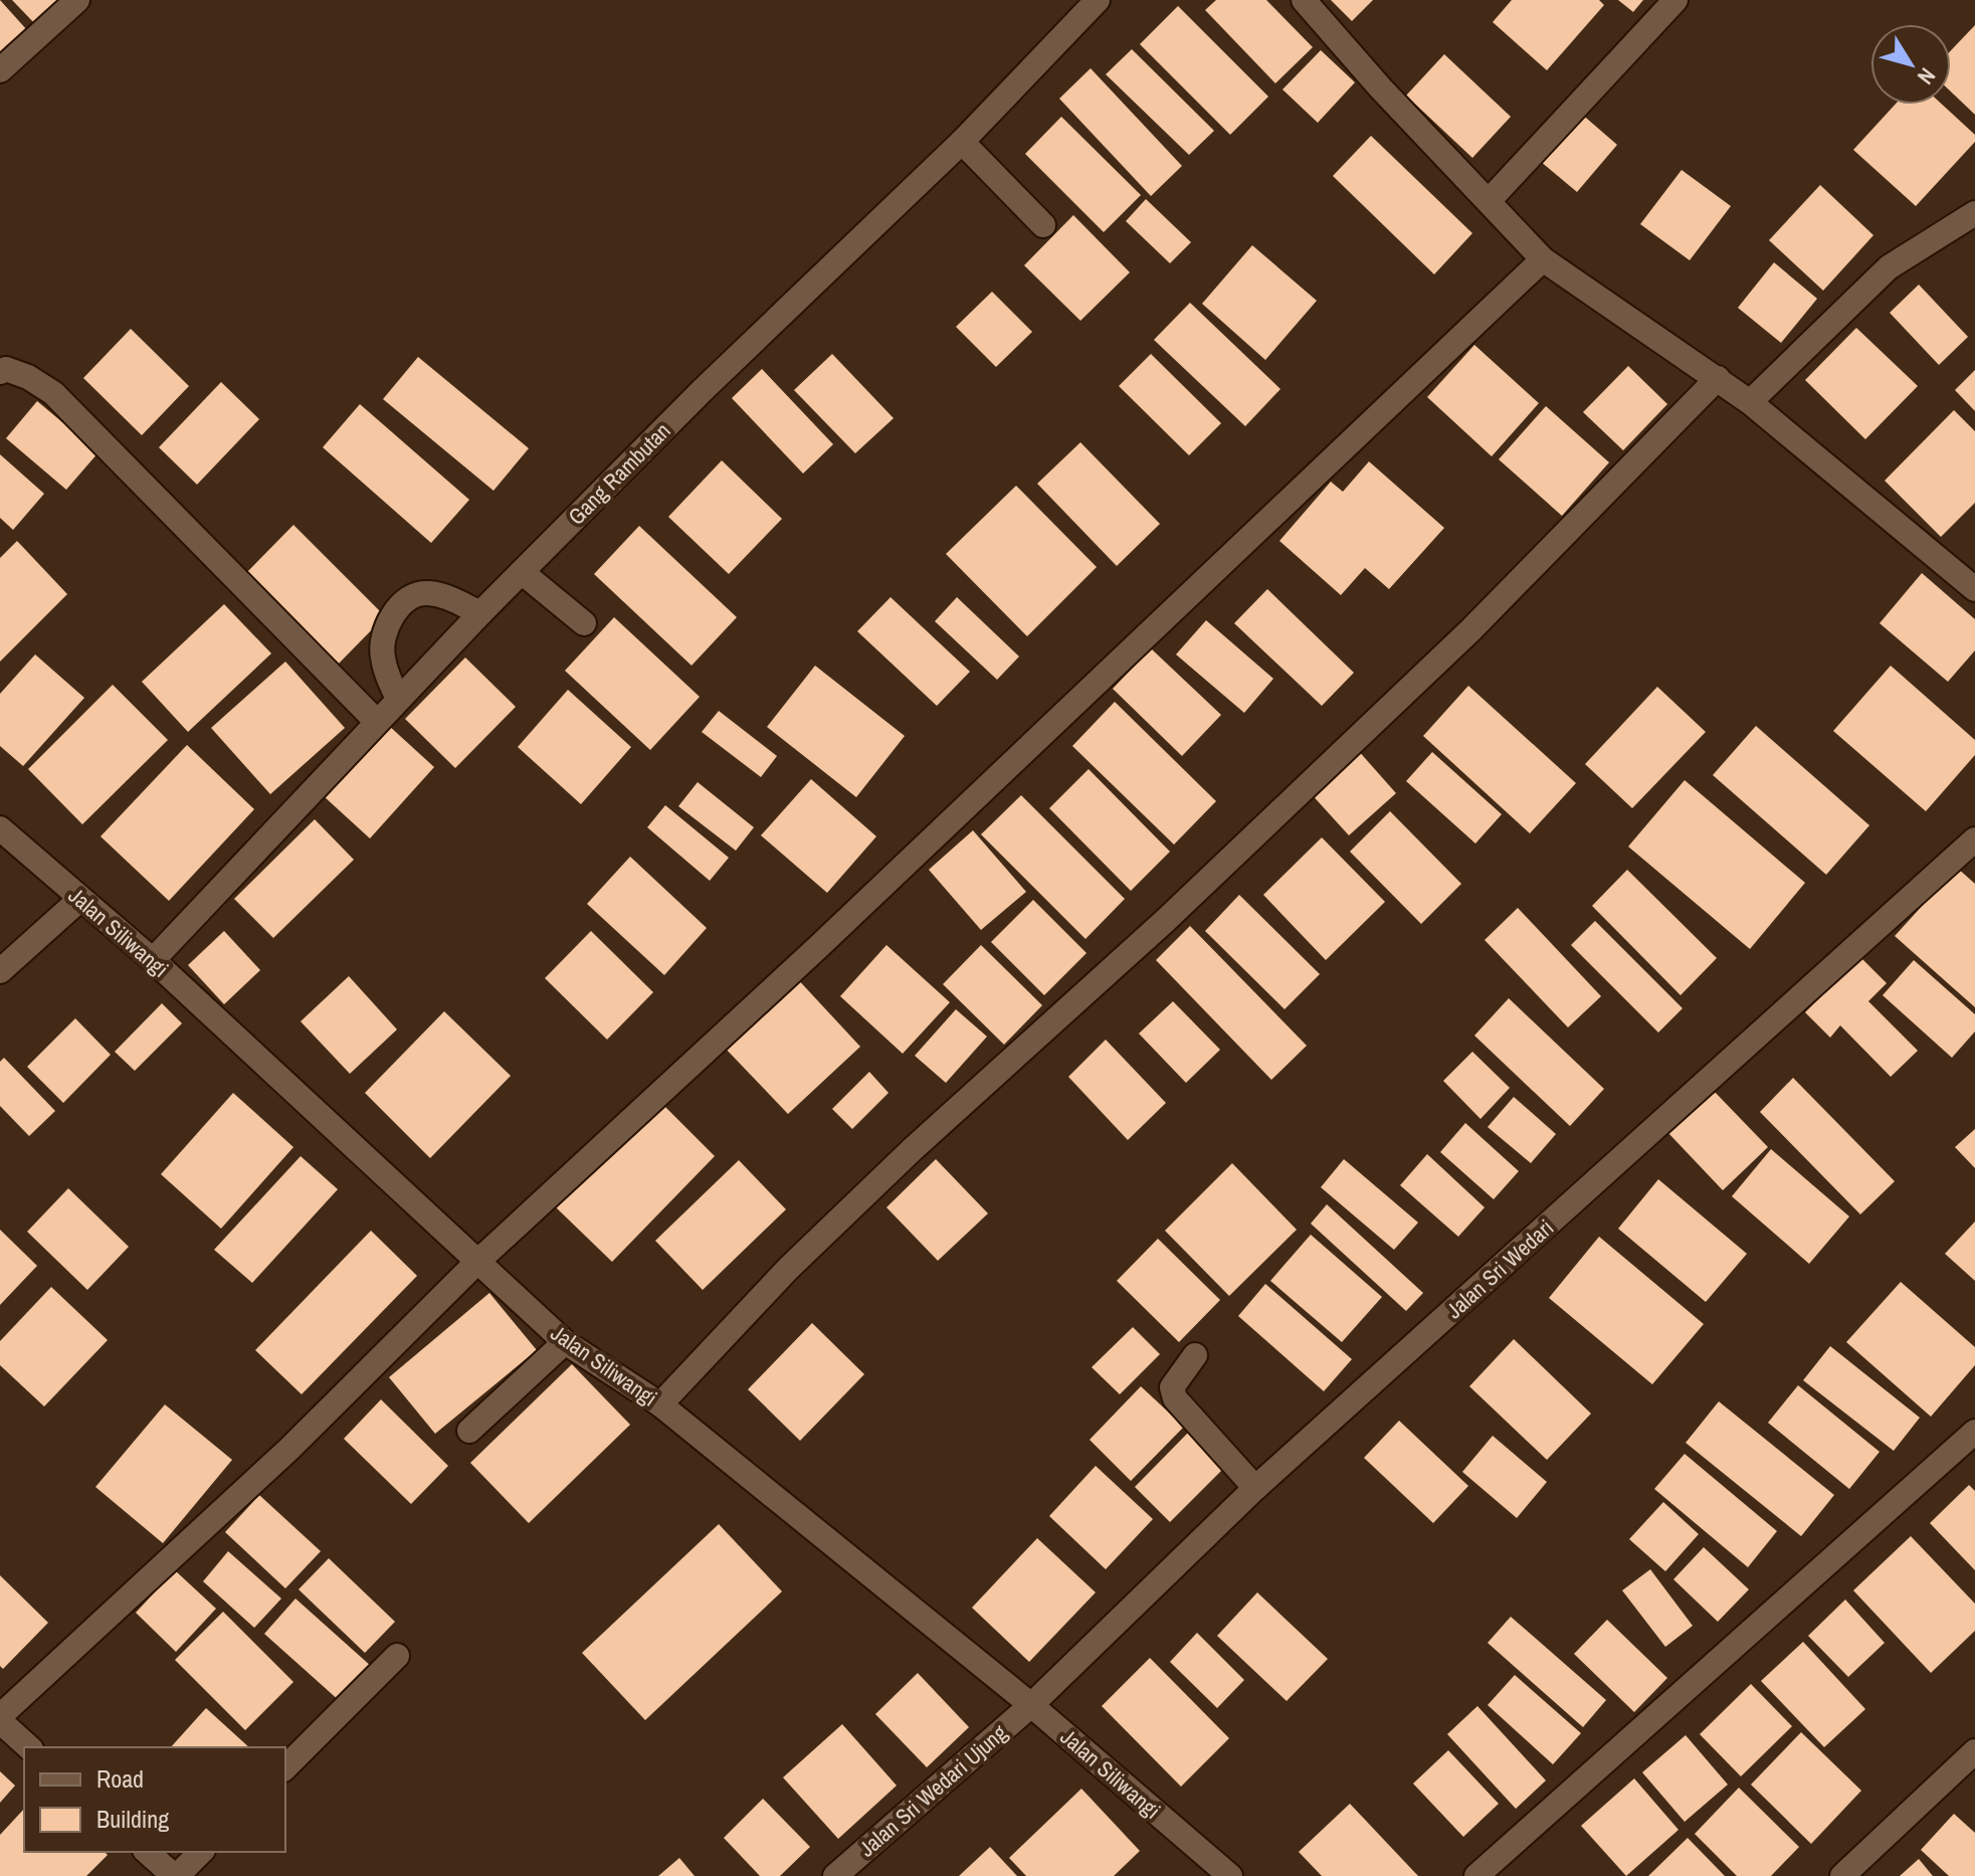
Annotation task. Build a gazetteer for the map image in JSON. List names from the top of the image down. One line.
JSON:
{"streets":{"street":["Gang Rambutan","Jalan Siliwangi","Jalan Sri Wedari","Jalan Sri Wedari Ujung"]},"crossings":[["Gang Rambutan","Jalan Siliwangi"],["Jalan Siliwangi","Jalan Sri Wedari"],["Jalan Siliwangi","Jalan Sri Wedari Ujung"],["Jalan Sri Wedari","Jalan Sri Wedari Ujung"]],"legend":["Road","Building"],"north":"bottom right"}
